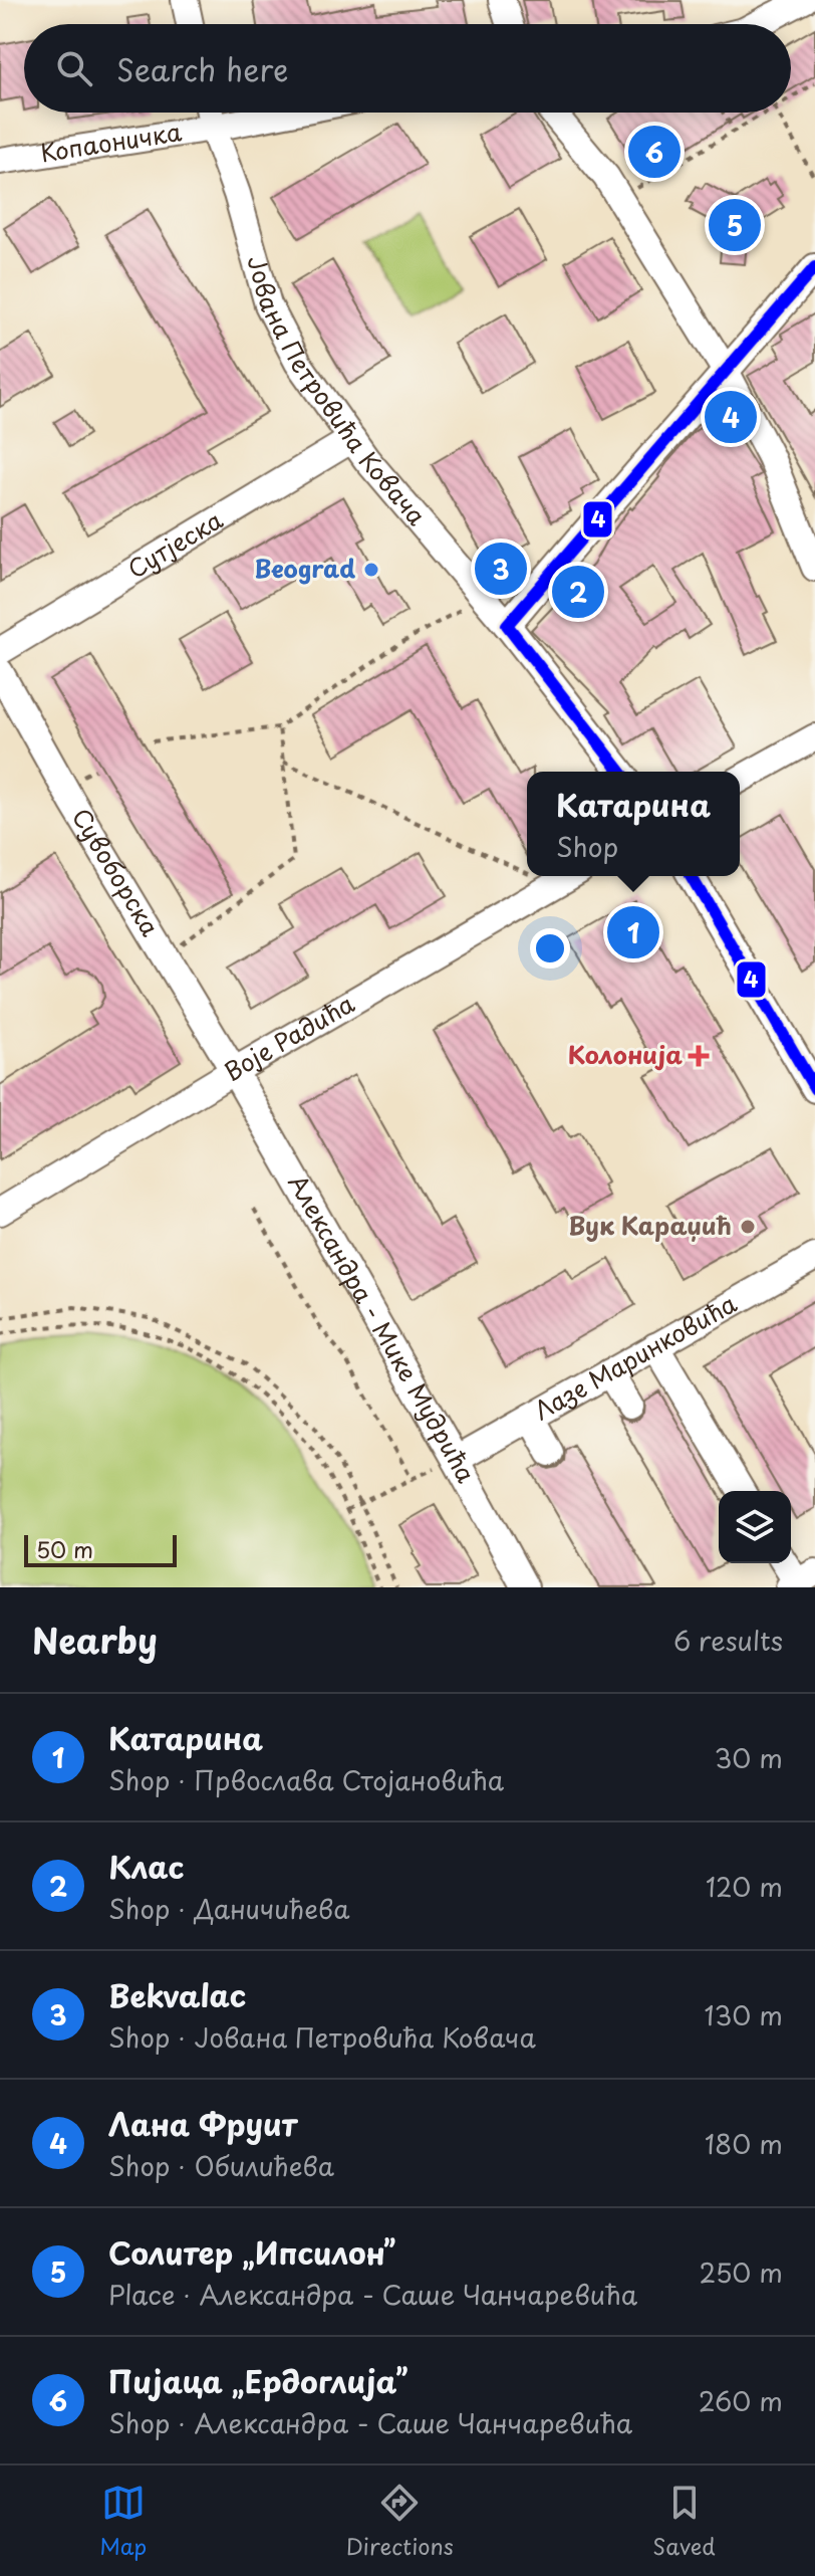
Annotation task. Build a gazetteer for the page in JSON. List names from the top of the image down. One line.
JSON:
{"streets":{"street":["Копаоничка","Јована Петровића Ковача","Сутјеска","Сувоборска","Воје Радића","Александра - Мике Мудрића","Лазе Маринковића"]},"crossings":[["Копаоничка","Јована Петровића Ковача"],["Јована Петровића Ковача","Сутјеска"],["Сувоборска","Воје Радића"],["Сувоборска","Александра - Мике Мудрића"],["Воје Радића","Александра - Мике Мудрића"],["Александра - Мике Мудрића","Лазе Маринковића"]],"places":{"other":["Beograd","Вук Караџић"],"health":["Колонија"]},"lines":["transit line 4"],"scale_bar":"50 m","page":{"search":"Search here","pins":["6","5","4","3","2","1"],"popup":["Катарина","Shop"],"scale":"50 m","heading":["Nearby","6 results"],"list":[{"mark":"1","name":"Катарина","note":"Shop · Првослава Стојановића","value":"30 m"},{"mark":"2","name":"Клас","note":"Shop · Даничићева","value":"120 m"},{"mark":"3","name":"Bekvalac","note":"Shop · Јована Петровића Ковача","value":"130 m"},{"mark":"4","name":"Лана Фруит","note":"Shop · Обилићева","value":"180 m"},{"mark":"5","name":"Солитер „Ипсилон”","note":"Place · Александра - Саше Чанчаревића","value":"250 m"},{"mark":"6","name":"Пијаца „Ердоглија”","note":"Shop · Александра - Саше Чанчаревића","value":"260 m"}],"nav":["Map","Directions","Saved"]}}
